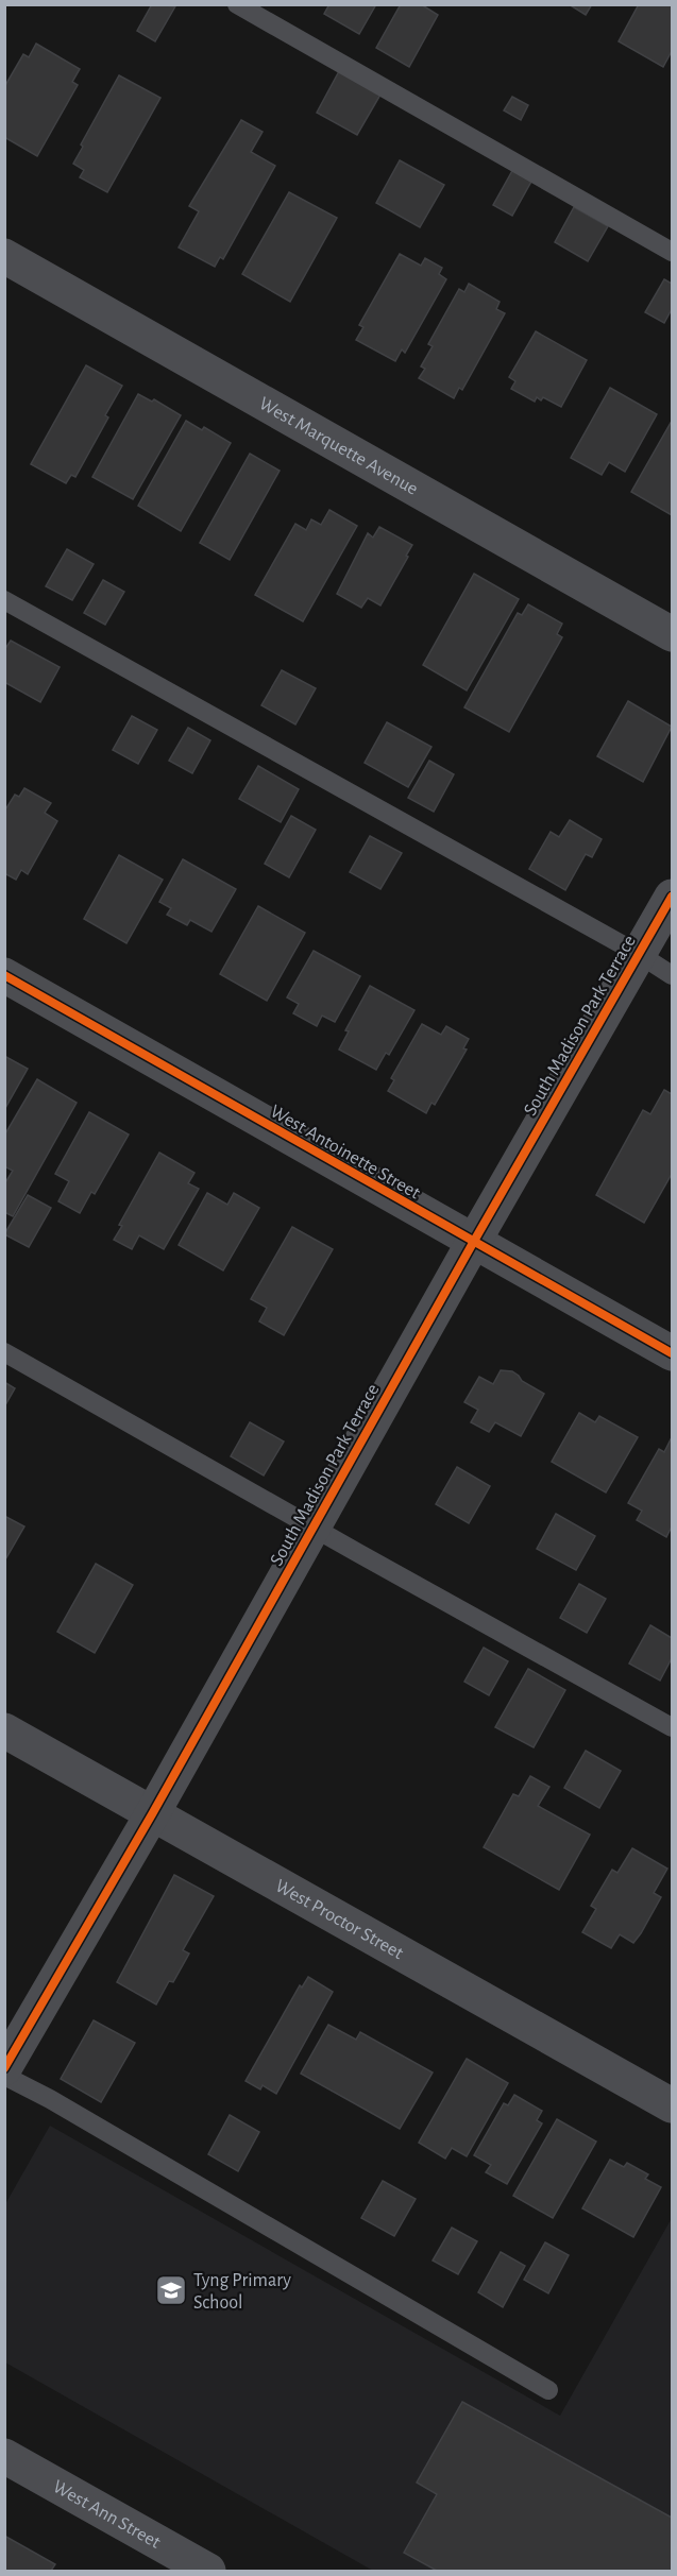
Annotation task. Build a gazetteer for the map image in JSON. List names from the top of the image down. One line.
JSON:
{"streets":{"street":["West Marquette Avenue","South Madison Park Terrace","West Antoinette Street","West Proctor Street","West Ann Street"]},"crossings":[["South Madison Park Terrace","West Antoinette Street"],["South Madison Park Terrace","West Proctor Street"]],"places":{"school or university":["Tyng Primary School"]}}
